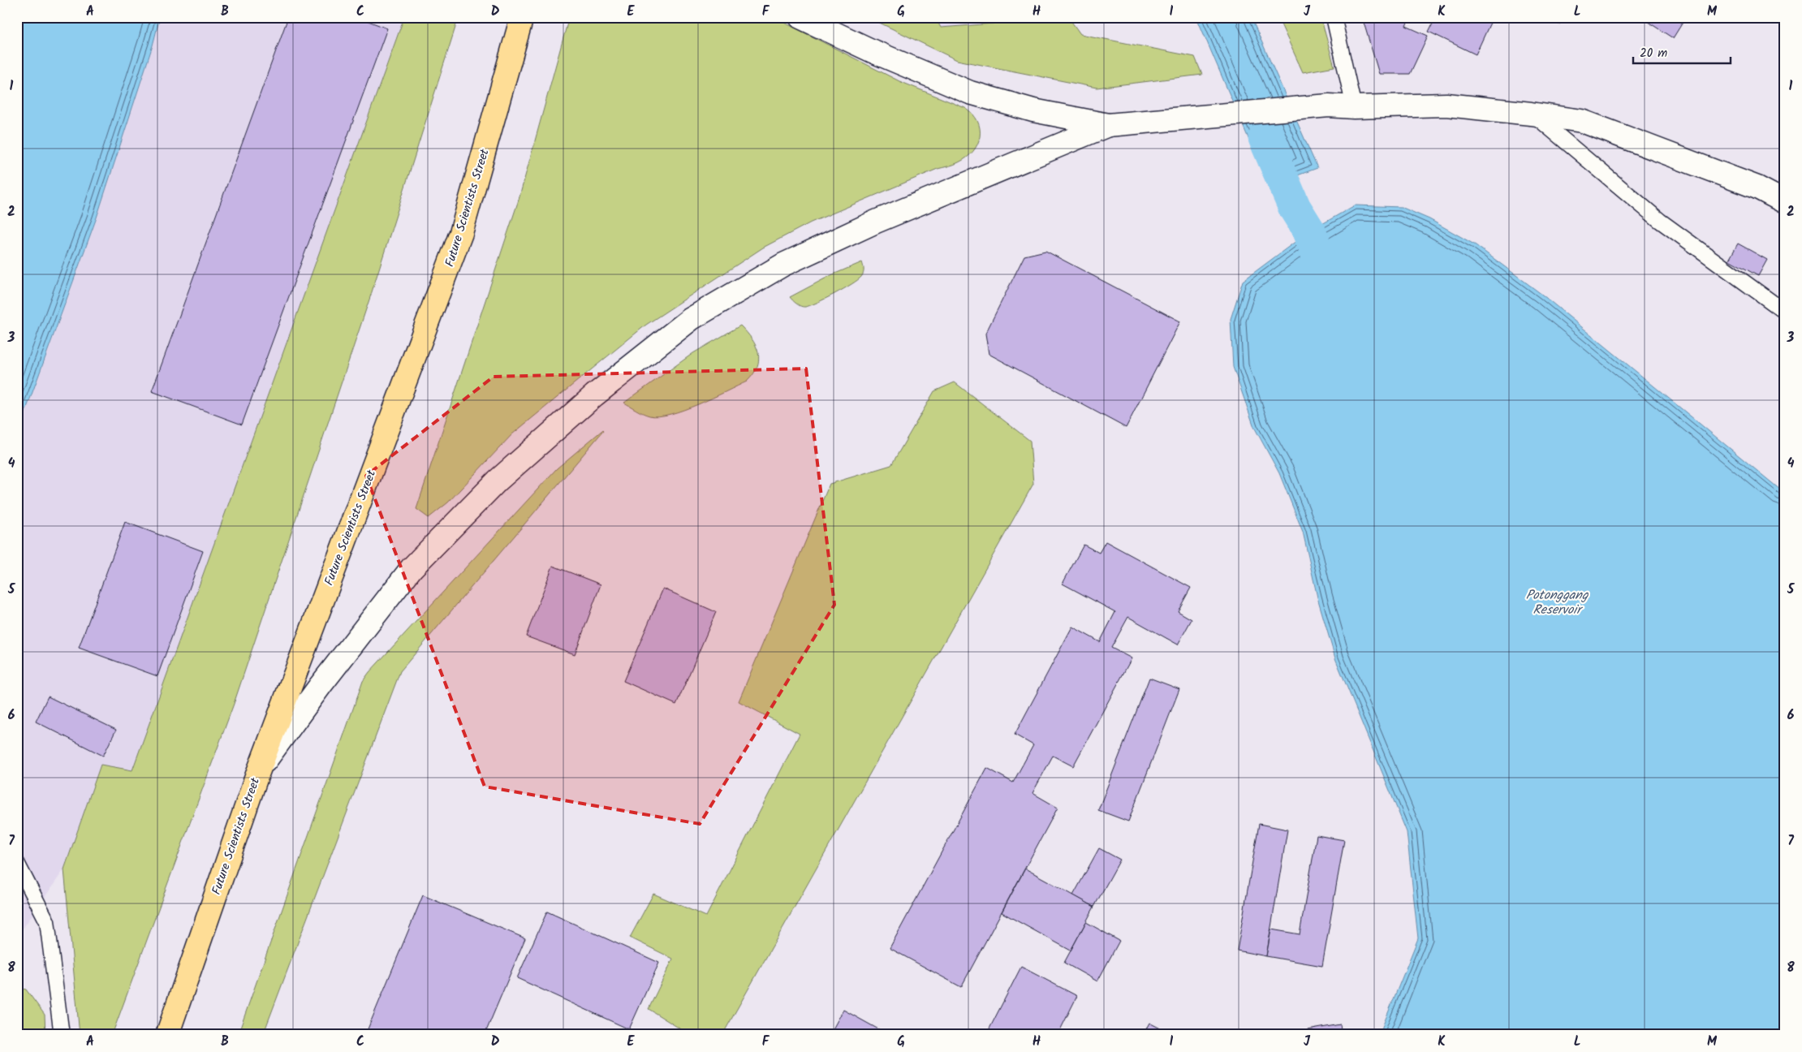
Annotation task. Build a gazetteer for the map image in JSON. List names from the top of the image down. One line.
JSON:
{"streets":{"main road":["Future Scientists Street"]},"water":["Potonggang Reservoir"],"scale_bar":"20 m","grid":{"columns":["A","B","C","D","E","F","G","H","I","J","K","L","M"],"rows":["1","2","3","4","5","6","7","8"]}}
